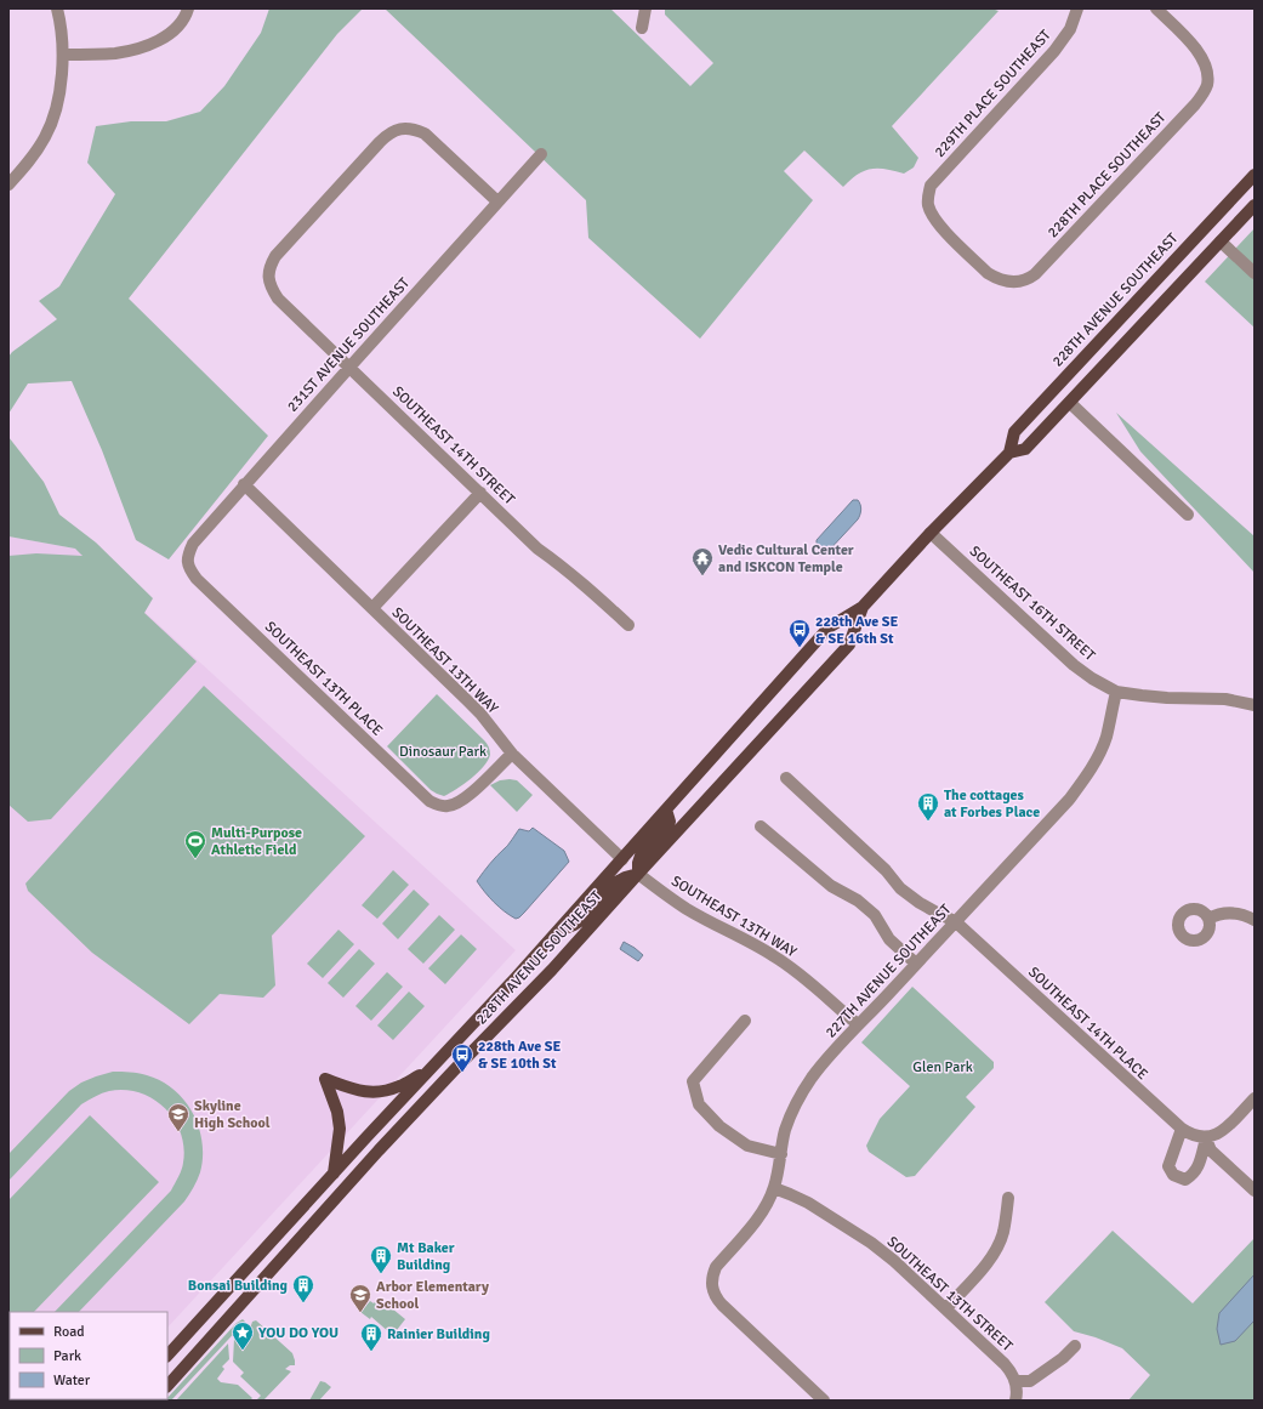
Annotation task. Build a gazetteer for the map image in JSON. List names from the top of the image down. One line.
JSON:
{"streets":{"main road":["228TH AVENUE SOUTHEAST"],"street":["229TH PLACE SOUTHEAST","228TH PLACE SOUTHEAST","231ST AVENUE SOUTHEAST","SOUTHEAST 14TH STREET","SOUTHEAST 16TH STREET","SOUTHEAST 13TH WAY","SOUTHEAST 13TH PLACE","227TH AVENUE SOUTHEAST","SOUTHEAST 14TH PLACE","SOUTHEAST 13TH STREET"]},"crossings":[["229TH PLACE SOUTHEAST","228TH PLACE SOUTHEAST"],["228TH AVENUE SOUTHEAST","SOUTHEAST 16TH STREET"],["228TH AVENUE SOUTHEAST","SOUTHEAST 13TH WAY"],["231ST AVENUE SOUTHEAST","SOUTHEAST 14TH STREET"],["231ST AVENUE SOUTHEAST","SOUTHEAST 13TH WAY"],["231ST AVENUE SOUTHEAST","SOUTHEAST 13TH PLACE"],["SOUTHEAST 16TH STREET","227TH AVENUE SOUTHEAST"],["SOUTHEAST 13TH WAY","SOUTHEAST 13TH PLACE"],["SOUTHEAST 13TH WAY","227TH AVENUE SOUTHEAST"],["227TH AVENUE SOUTHEAST","SOUTHEAST 14TH PLACE"],["227TH AVENUE SOUTHEAST","SOUTHEAST 13TH STREET"]],"parks":["Dinosaur Park","Glen Park"],"places":{"temple":["Vedic Cultural Center and ISKCON Temple"],"bus stop":["228th Ave SE & SE 16th St","228th Ave SE & SE 10th St"],"building":["The cottages at Forbes Place","Mt Baker Building","Bonsai Building","Rainier Building"],"sports":["Multi-Purpose Athletic Field"],"school or university":["Skyline High School","Arbor Elementary School"],"place":["YOU DO YOU"]},"legend":["Road","Park","Water"]}
